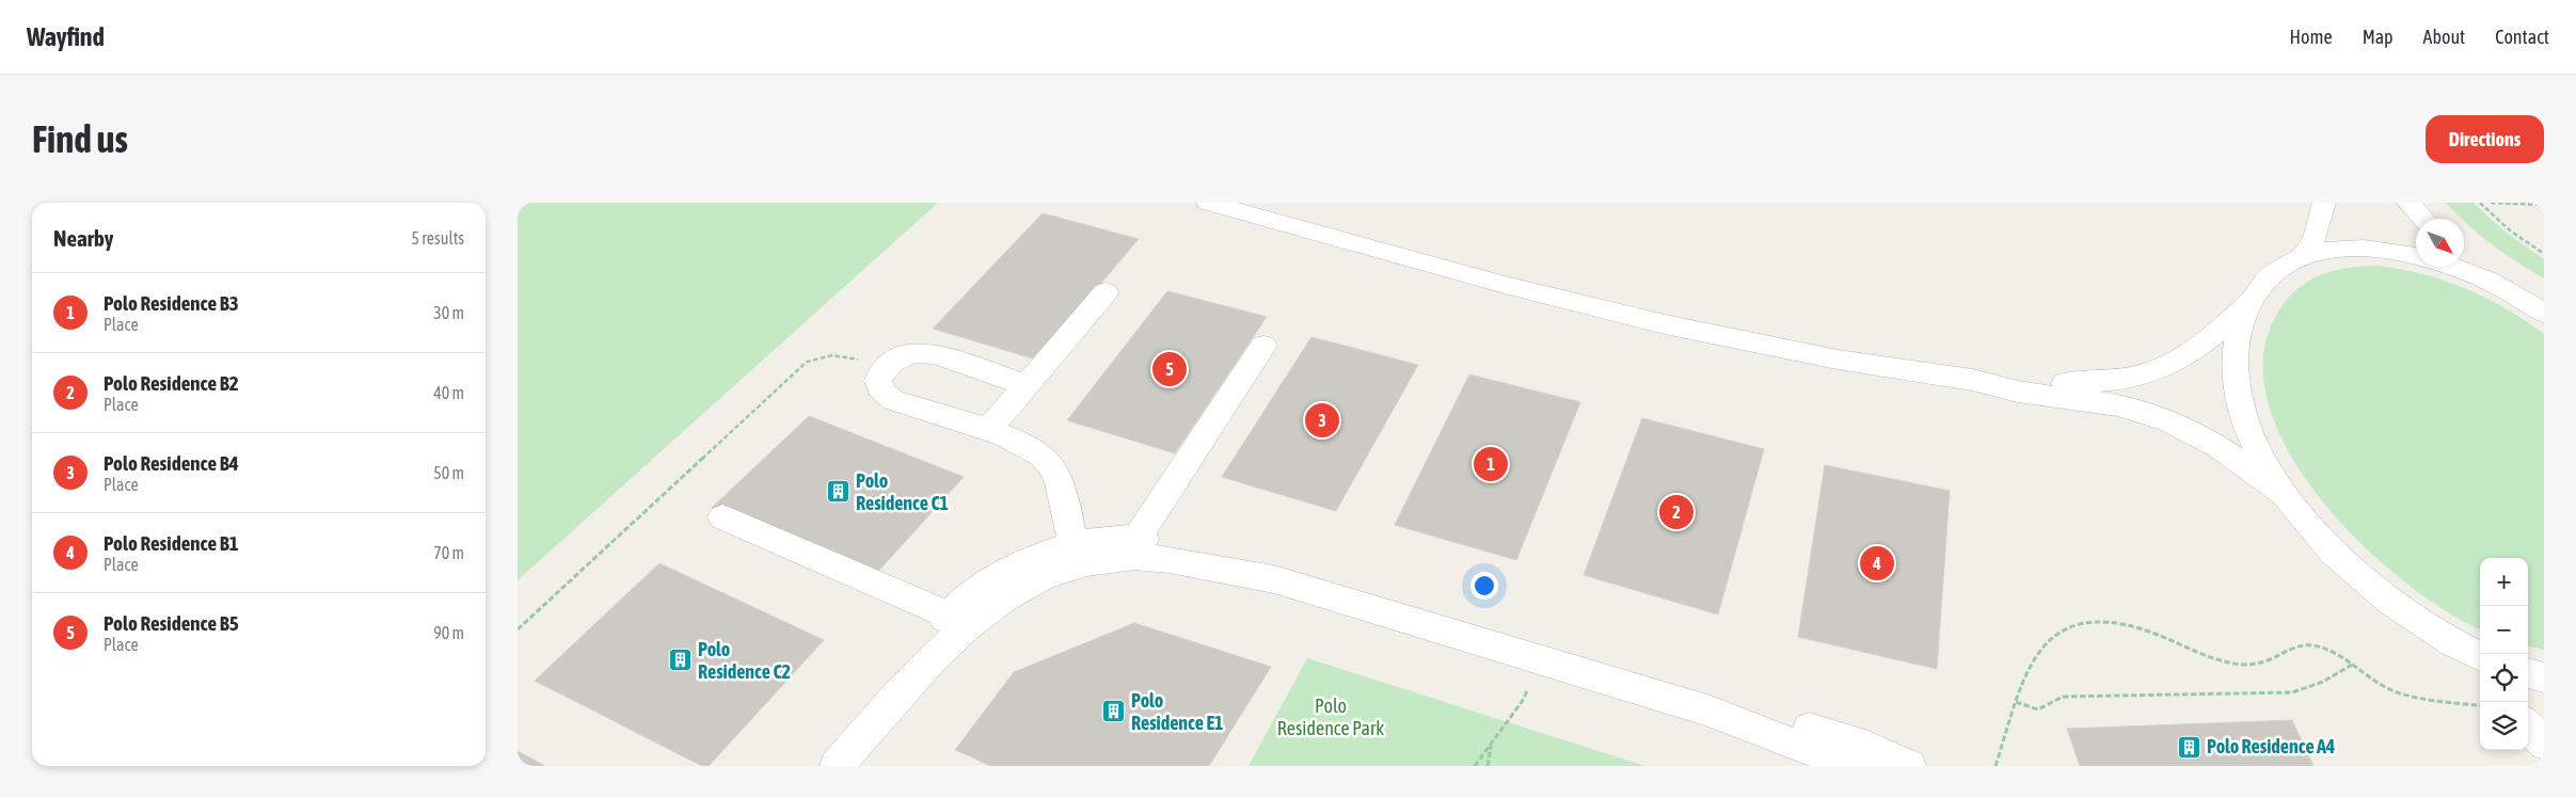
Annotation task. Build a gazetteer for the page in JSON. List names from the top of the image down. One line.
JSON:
{"parks":["Polo Residence Park"],"places":{"building":["Polo Residence C1","Polo Residence C2","Polo Residence E1","Polo Residence A4"]},"north":"bottom right","page":{"header":"Wayfind","nav":["Home","Map","About","Contact"],"buttons":"Directions","title":"Find us","heading":["Nearby","5 results"],"list":[{"mark":"1","name":"Polo Residence B3","note":"Place","value":"30 m"},{"mark":"2","name":"Polo Residence B2","note":"Place","value":"40 m"},{"mark":"3","name":"Polo Residence B4","note":"Place","value":"50 m"},{"mark":"4","name":"Polo Residence B1","note":"Place","value":"70 m"},{"mark":"5","name":"Polo Residence B5","note":"Place","value":"90 m"}],"pins":["5","3","1","2","4"],"map_buttons":["+","−"]}}
